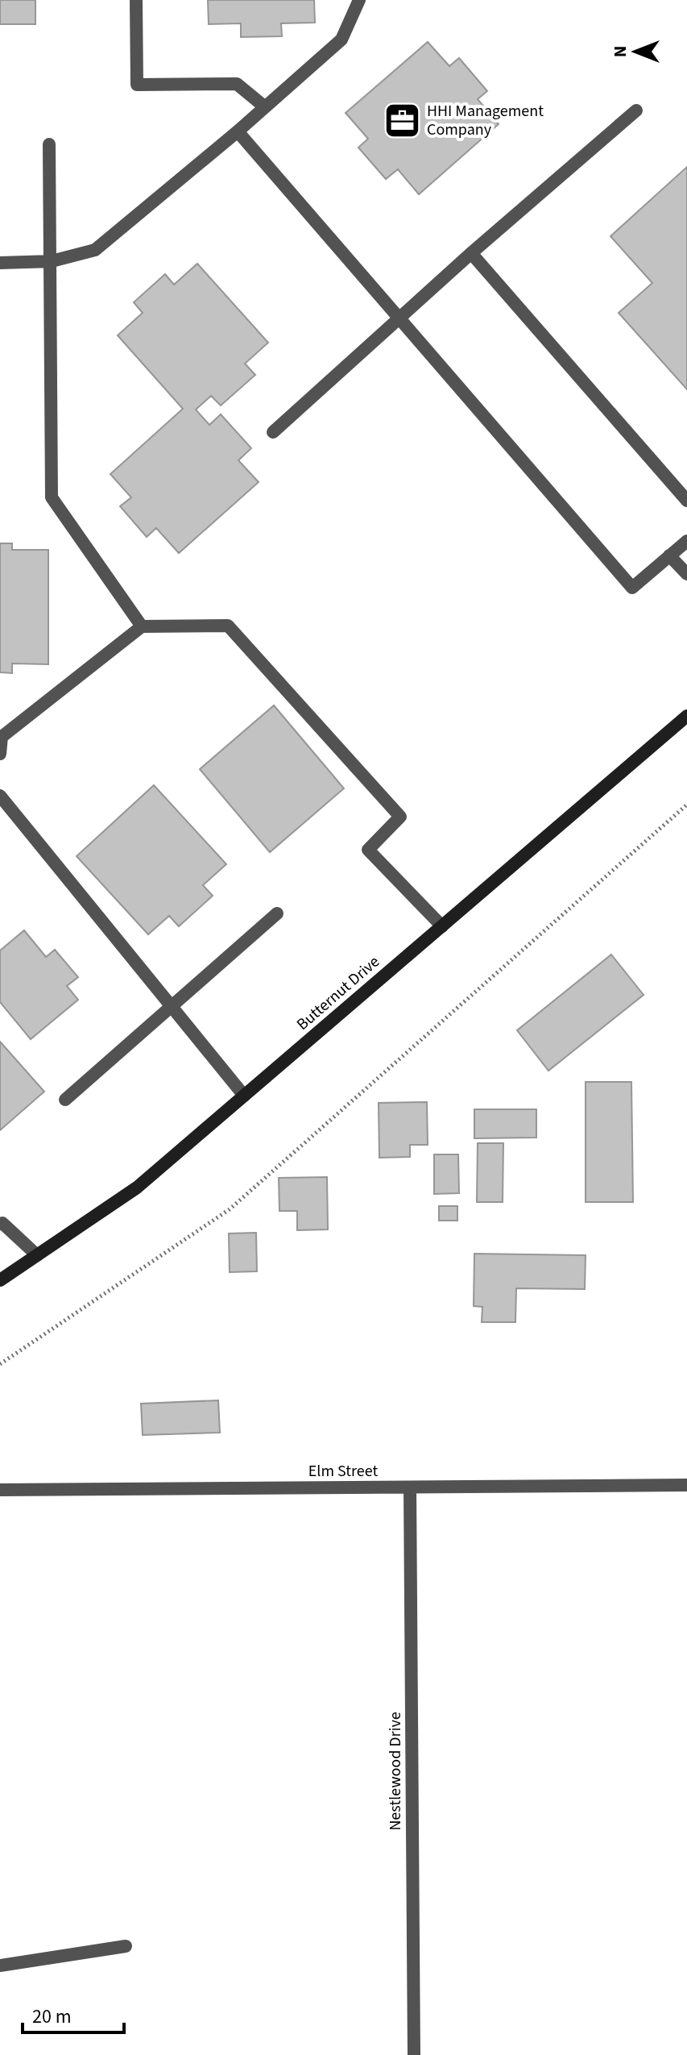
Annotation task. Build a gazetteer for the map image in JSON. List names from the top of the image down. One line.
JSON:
{"streets":{"main road":["Butternut Drive"],"street":["Elm Street","Nestlewood Drive"]},"crossings":[["Elm Street","Nestlewood Drive"]],"places":{"office":["HHI Management Company"]},"scale_bar":"20 m","north":"left"}
